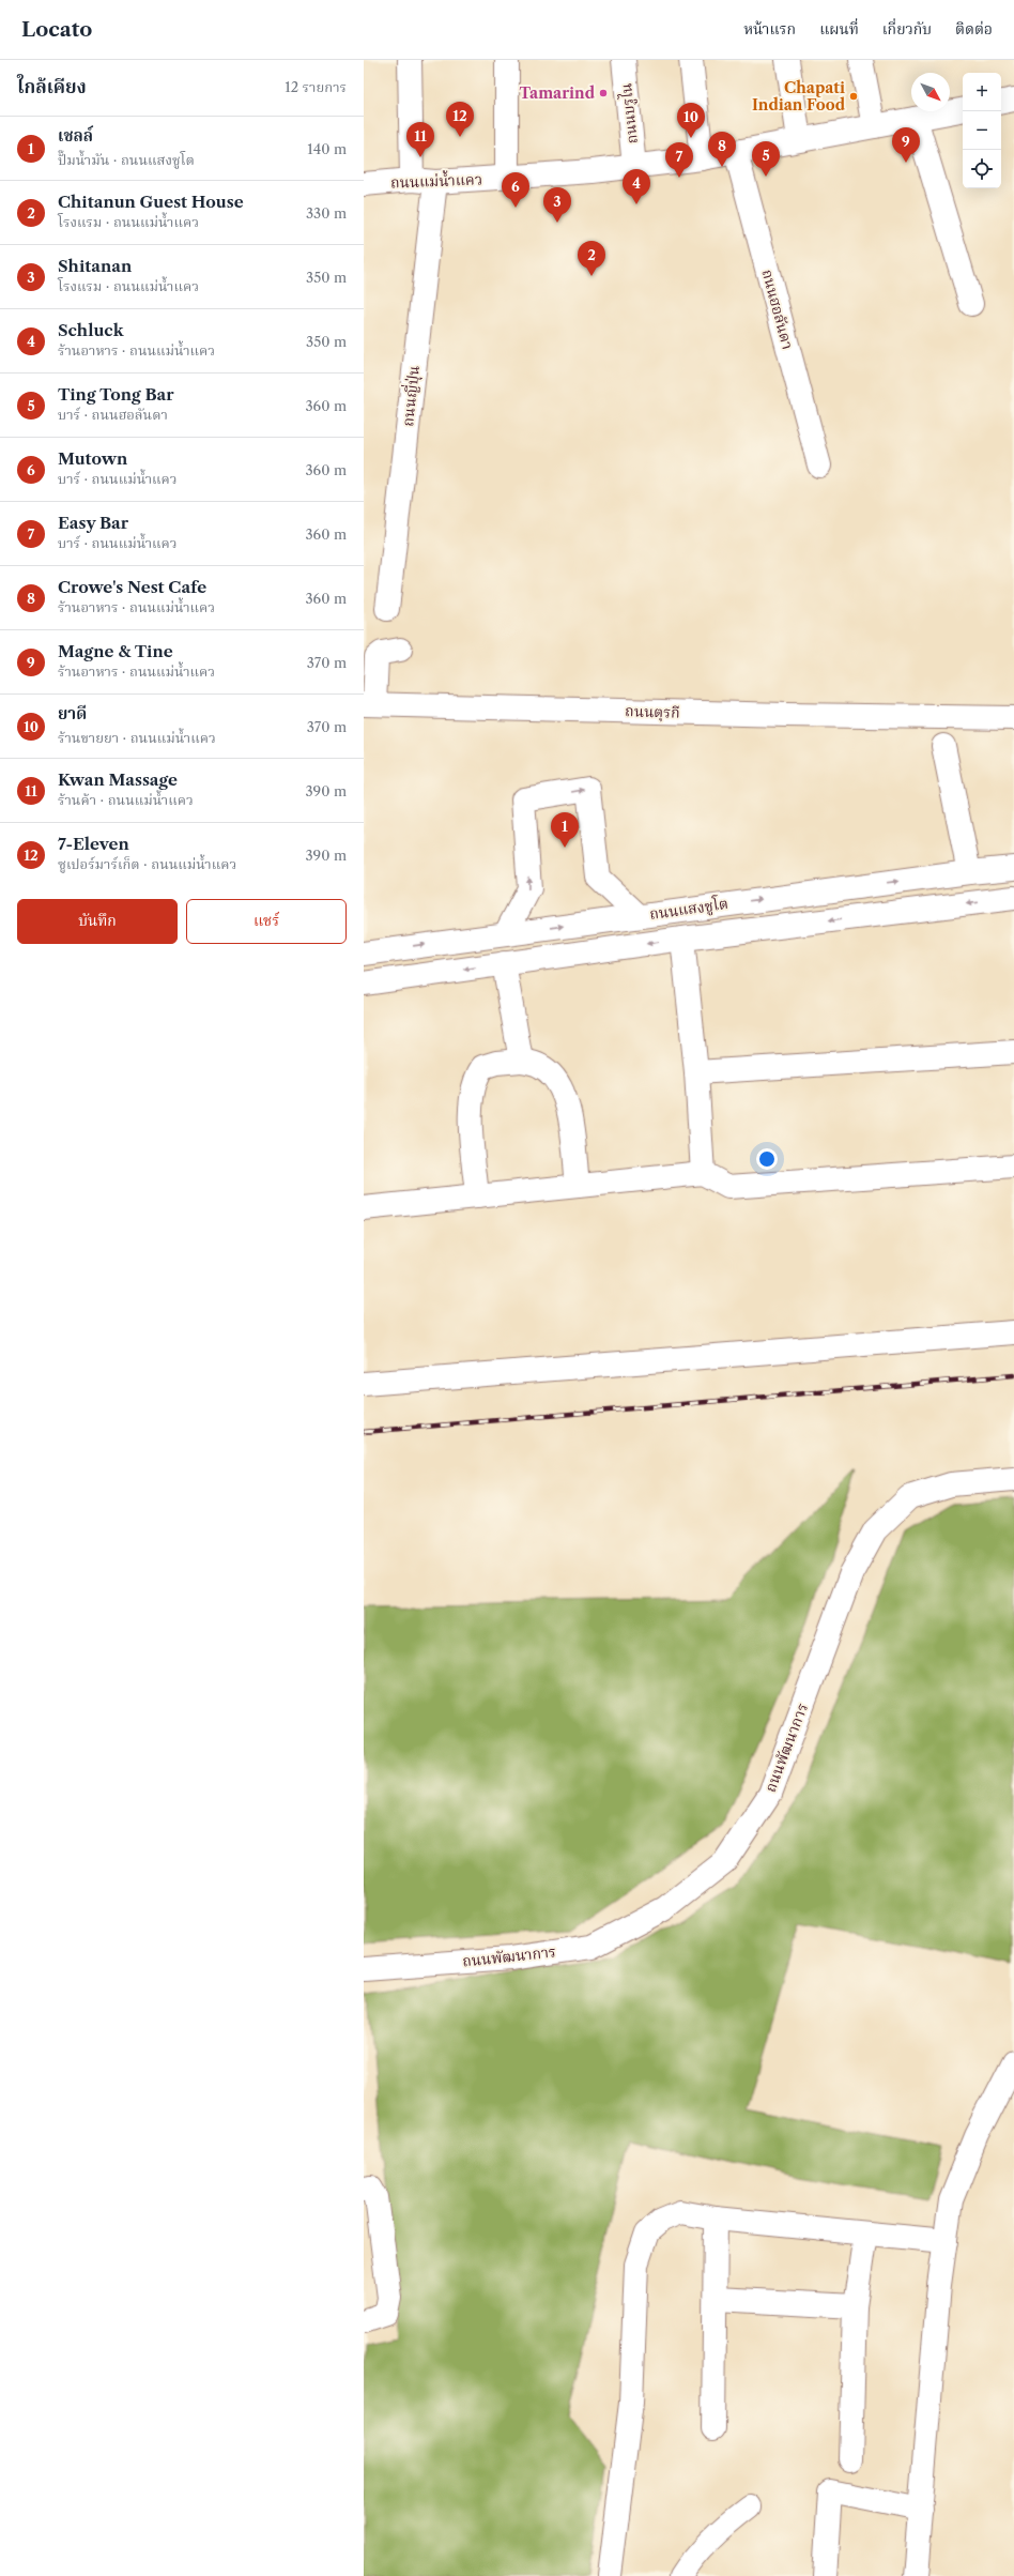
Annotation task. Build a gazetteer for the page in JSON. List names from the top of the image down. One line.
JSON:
{"streets":{"street":["ถนนบรูไน","ถนนแม่น้ำแคว","ถนนฮอลันดา","ถนนญี่ปุ่น","ถนนตุรกี","ถนนแสงชูโต","ถนนพัฒนาการ"]},"crossings":[["ถนนบรูไน","ถนนแม่น้ำแคว"],["ถนนแม่น้ำแคว","ถนนฮอลันดา"],["ถนนแม่น้ำแคว","ถนนญี่ปุ่น"]],"places":["Tamarind","Chapati Indian Food"],"north":"bottom right","page":{"header":"Locato","nav":["หน้าแรก","แผนที่","เกี่ยวกับ","ติดต่อ"],"heading":["ใกล้เคียง","12 รายการ"],"map_buttons":["+","−"],"pins":["12","10","11","9","8","5","7","4","6","3","2","1"],"list":[{"mark":"1","name":"เชลล์","note":"ปั๊มน้ำมัน · ถนนแสงชูโต","value":"140 m"},{"mark":"2","name":"Chitanun Guest House","note":"โรงแรม · ถนนแม่น้ำแคว","value":"330 m"},{"mark":"3","name":"Shitanan","note":"โรงแรม · ถนนแม่น้ำแคว","value":"350 m"},{"mark":"4","name":"Schluck","note":"ร้านอาหาร · ถนนแม่น้ำแคว","value":"350 m"},{"mark":"5","name":"Ting Tong Bar","note":"บาร์ · ถนนฮอลันดา","value":"360 m"},{"mark":"6","name":"Mutown","note":"บาร์ · ถนนแม่น้ำแคว","value":"360 m"},{"mark":"7","name":"Easy Bar","note":"บาร์ · ถนนแม่น้ำแคว","value":"360 m"},{"mark":"8","name":"Crowe's Nest Cafe","note":"ร้านอาหาร · ถนนแม่น้ำแคว","value":"360 m"},{"mark":"9","name":"Magne & Tine","note":"ร้านอาหาร · ถนนแม่น้ำแคว","value":"370 m"},{"mark":"10","name":"ยาดี","note":"ร้านขายยา · ถนนแม่น้ำแคว","value":"370 m"},{"mark":"11","name":"Kwan Massage","note":"ร้านค้า · ถนนแม่น้ำแคว","value":"390 m"},{"mark":"12","name":"7-Eleven","note":"ซูเปอร์มาร์เก็ต · ถนนแม่น้ำแคว","value":"390 m"}],"buttons":["บันทึก","แชร์"]}}
